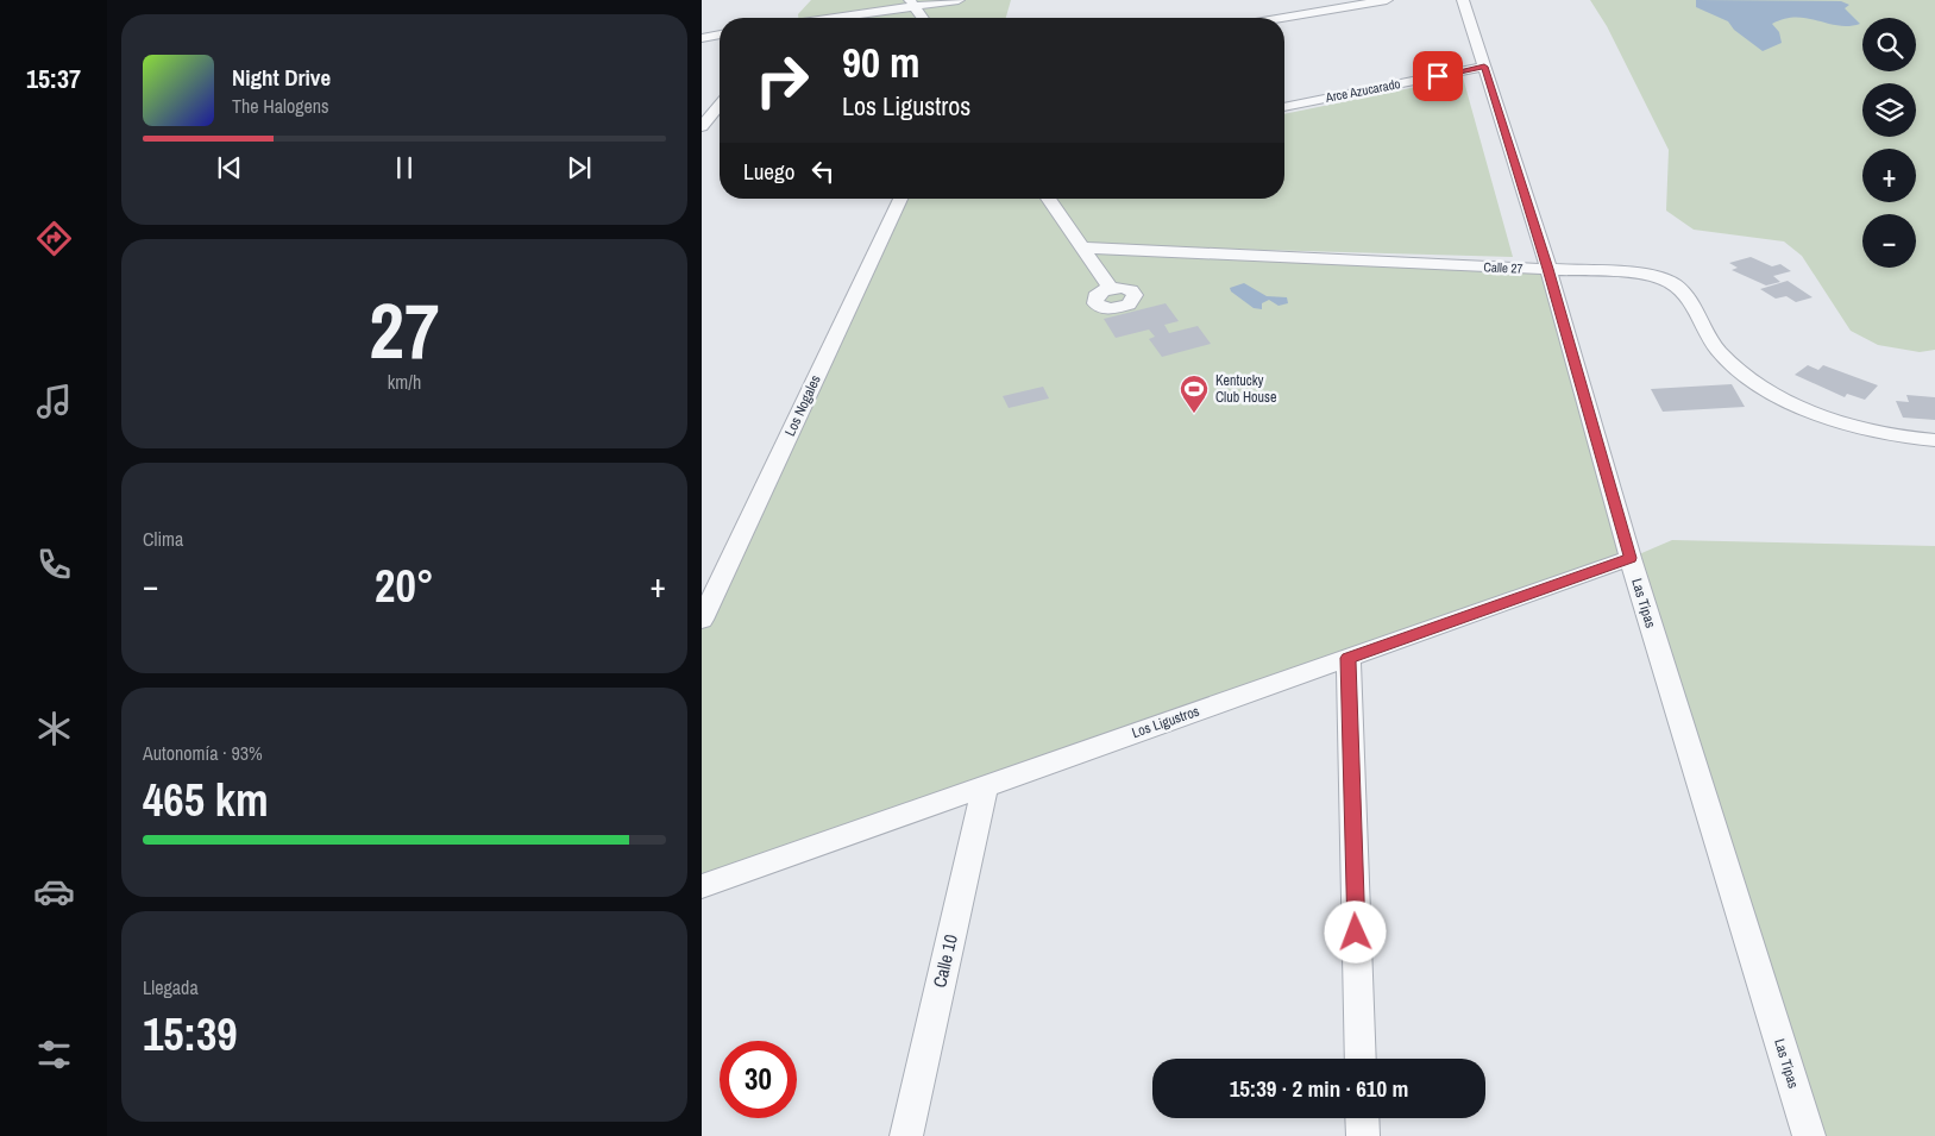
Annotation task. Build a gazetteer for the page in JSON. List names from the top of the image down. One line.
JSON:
{"streets":{"street":["Arce Azucarado","Calle 27","Los Nogales","Las Tipas","Los Ligustros","Calle 10"]},"crossings":[["Arce Azucarado","Las Tipas"],["Calle 27","Las Tipas"],["Las Tipas","Los Ligustros"],["Los Ligustros","Calle 10"]],"places":{"sports":["Kentucky Club House"]},"page":{"tabs":"15:37","map_buttons":["+","−"],"turn":["90 m","Los Ligustros"],"song":["Night Drive","The Halogens"],"then":"Luego","tile":[["27","km/h"],"Clima",["Autonomía · 93%","465 km"],["Llegada","15:39"]],"heat":["−","20°","+"],"limit":"30","trip":"15:39 · 2 min · 610 m"}}
